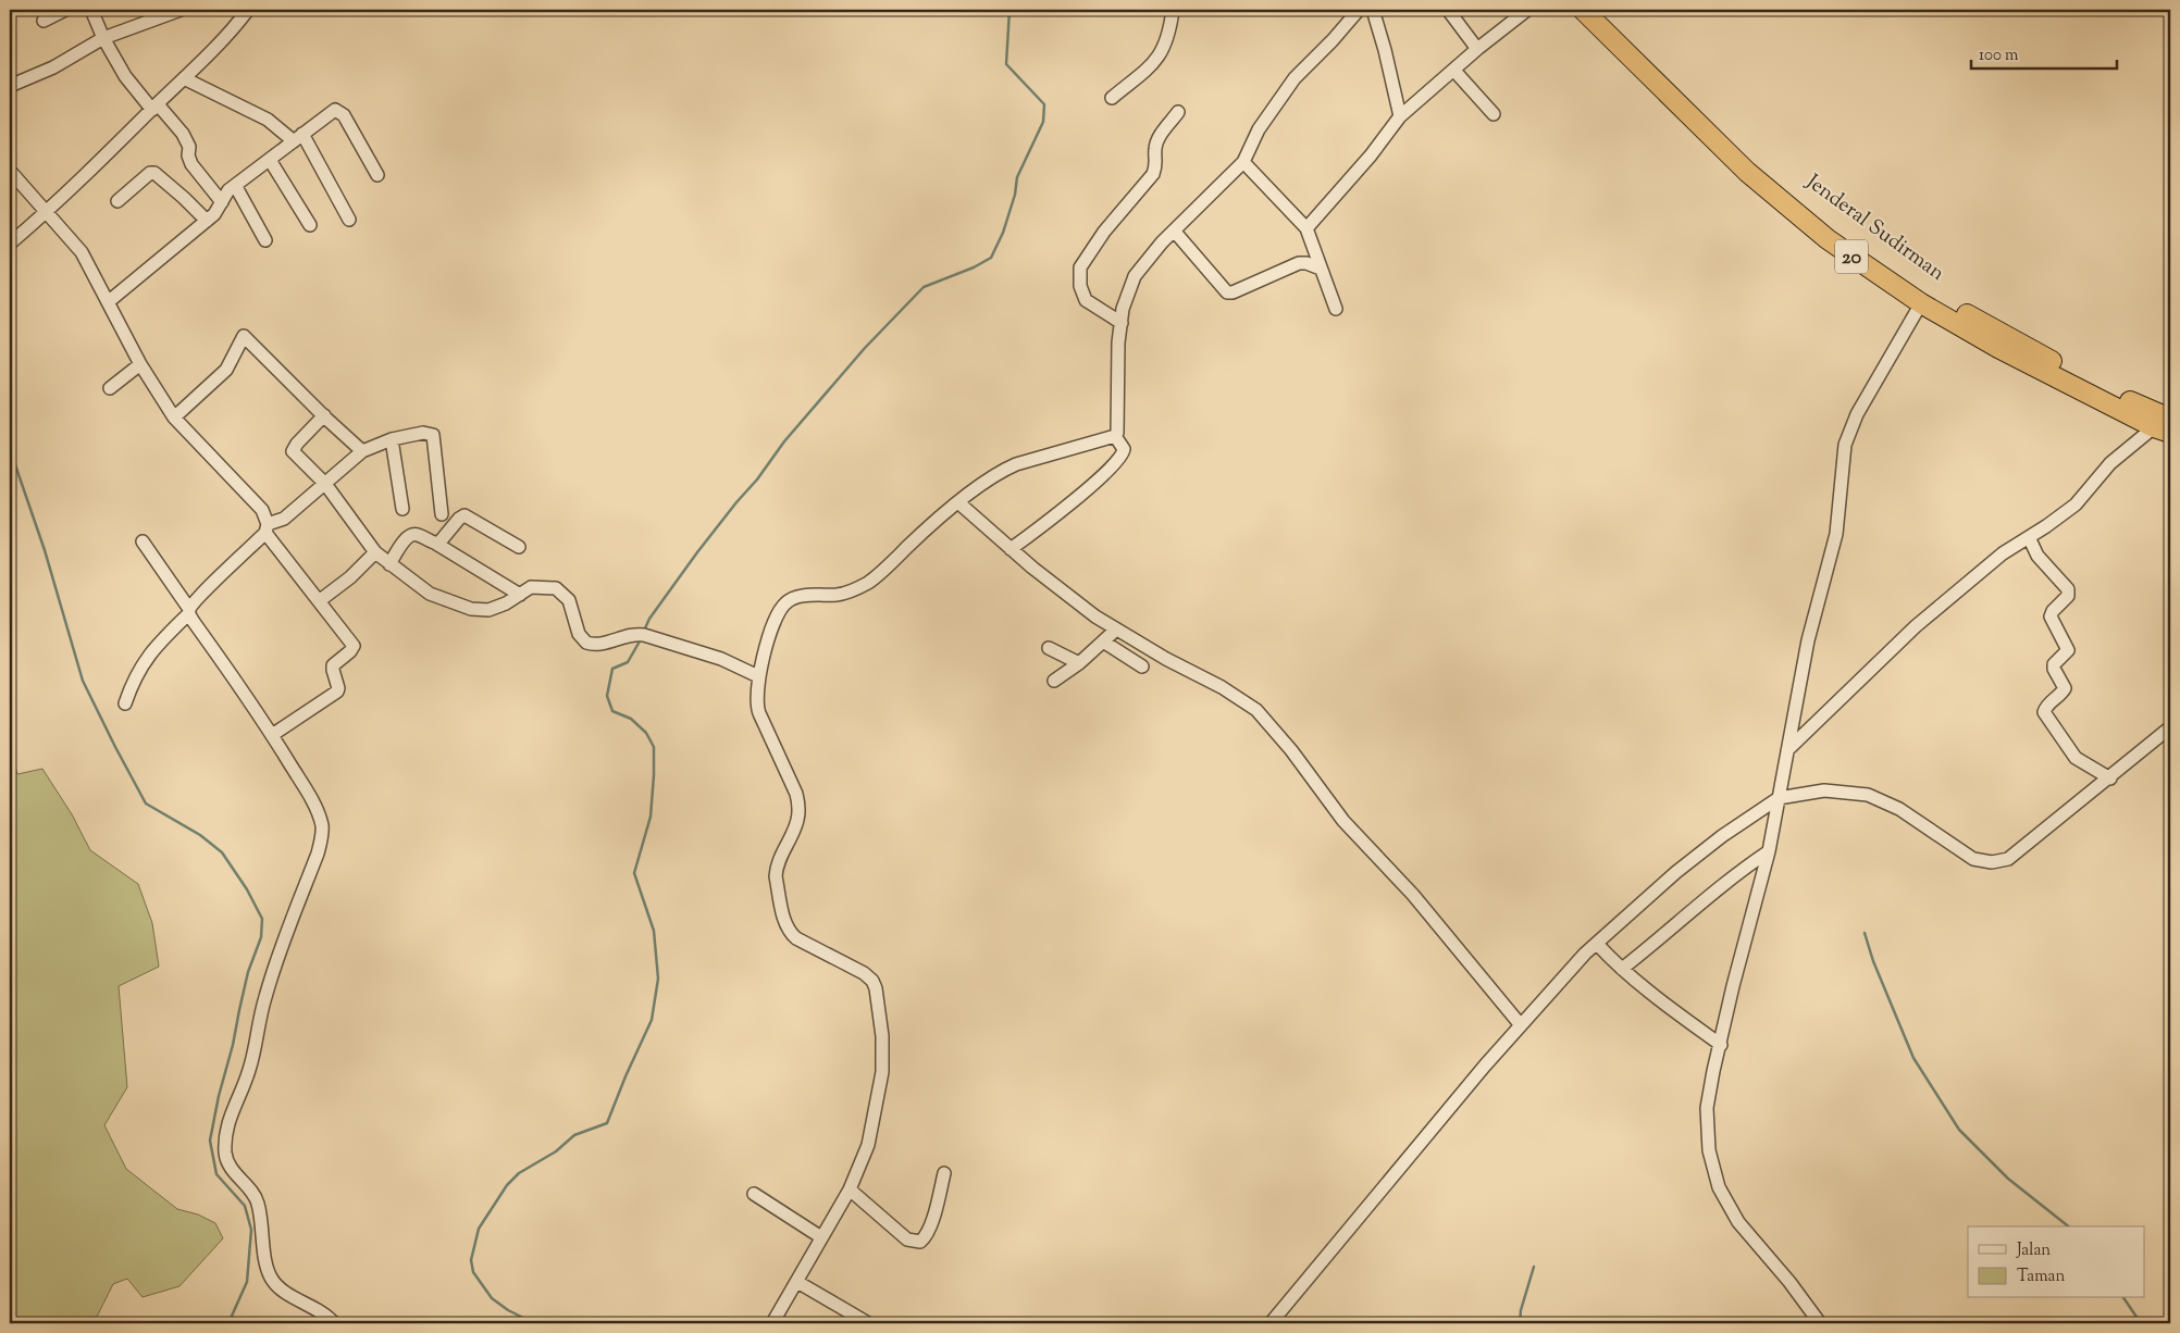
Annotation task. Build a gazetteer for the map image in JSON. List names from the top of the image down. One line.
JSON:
{"streets":{"highway":["Jenderal Sudirman","20"]},"crossings":[["Jenderal Sudirman","20"]],"legend":["Jalan","Taman"],"scale_bar":"100 m"}
